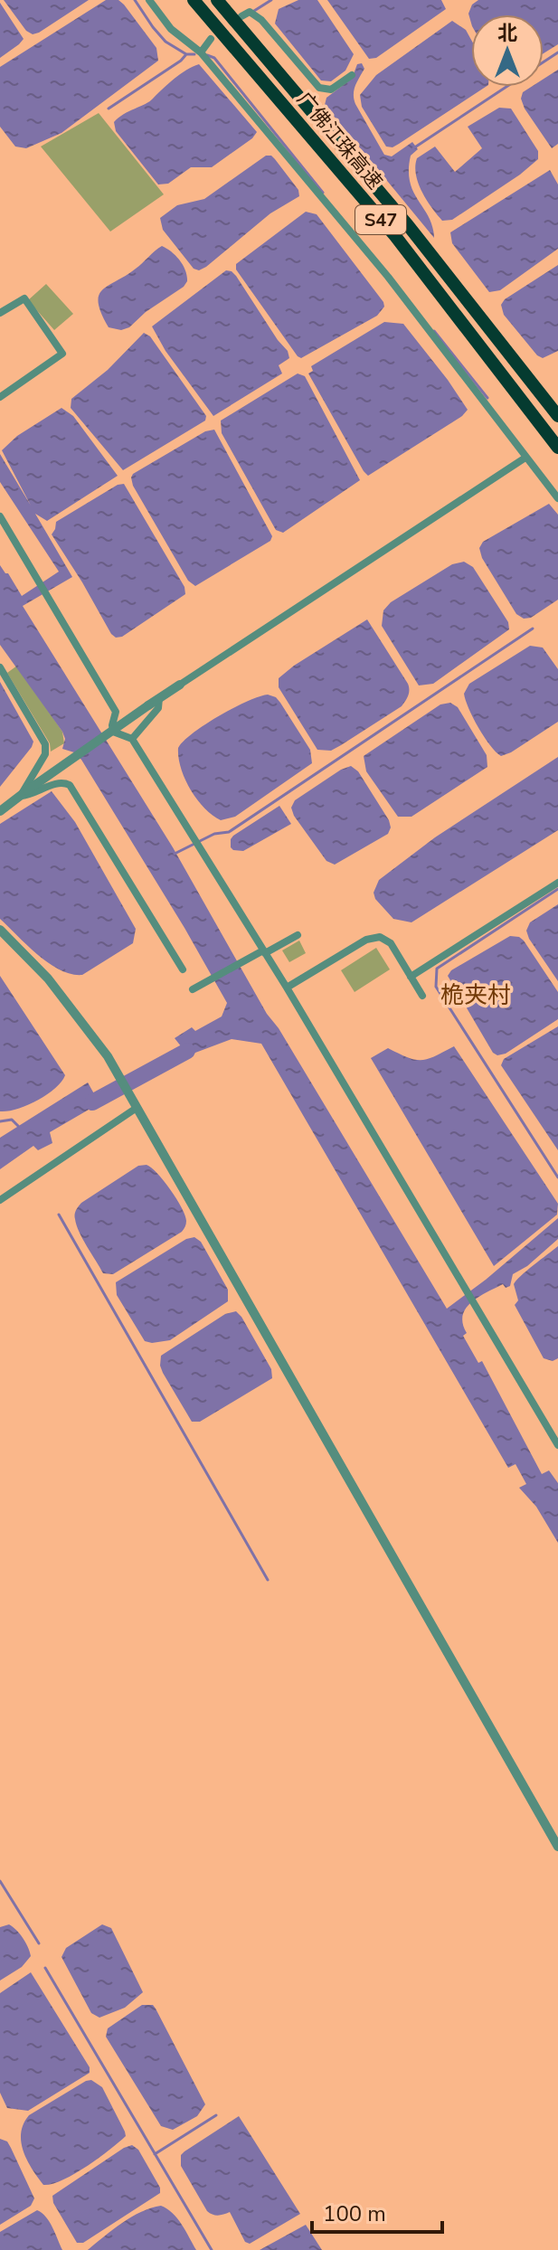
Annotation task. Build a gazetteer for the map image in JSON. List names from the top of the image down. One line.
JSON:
{"streets":{"highway":["广佛江珠高速","S47"]},"districts":["桅夹村"],"scale_bar":"100 m","north":"top"}
